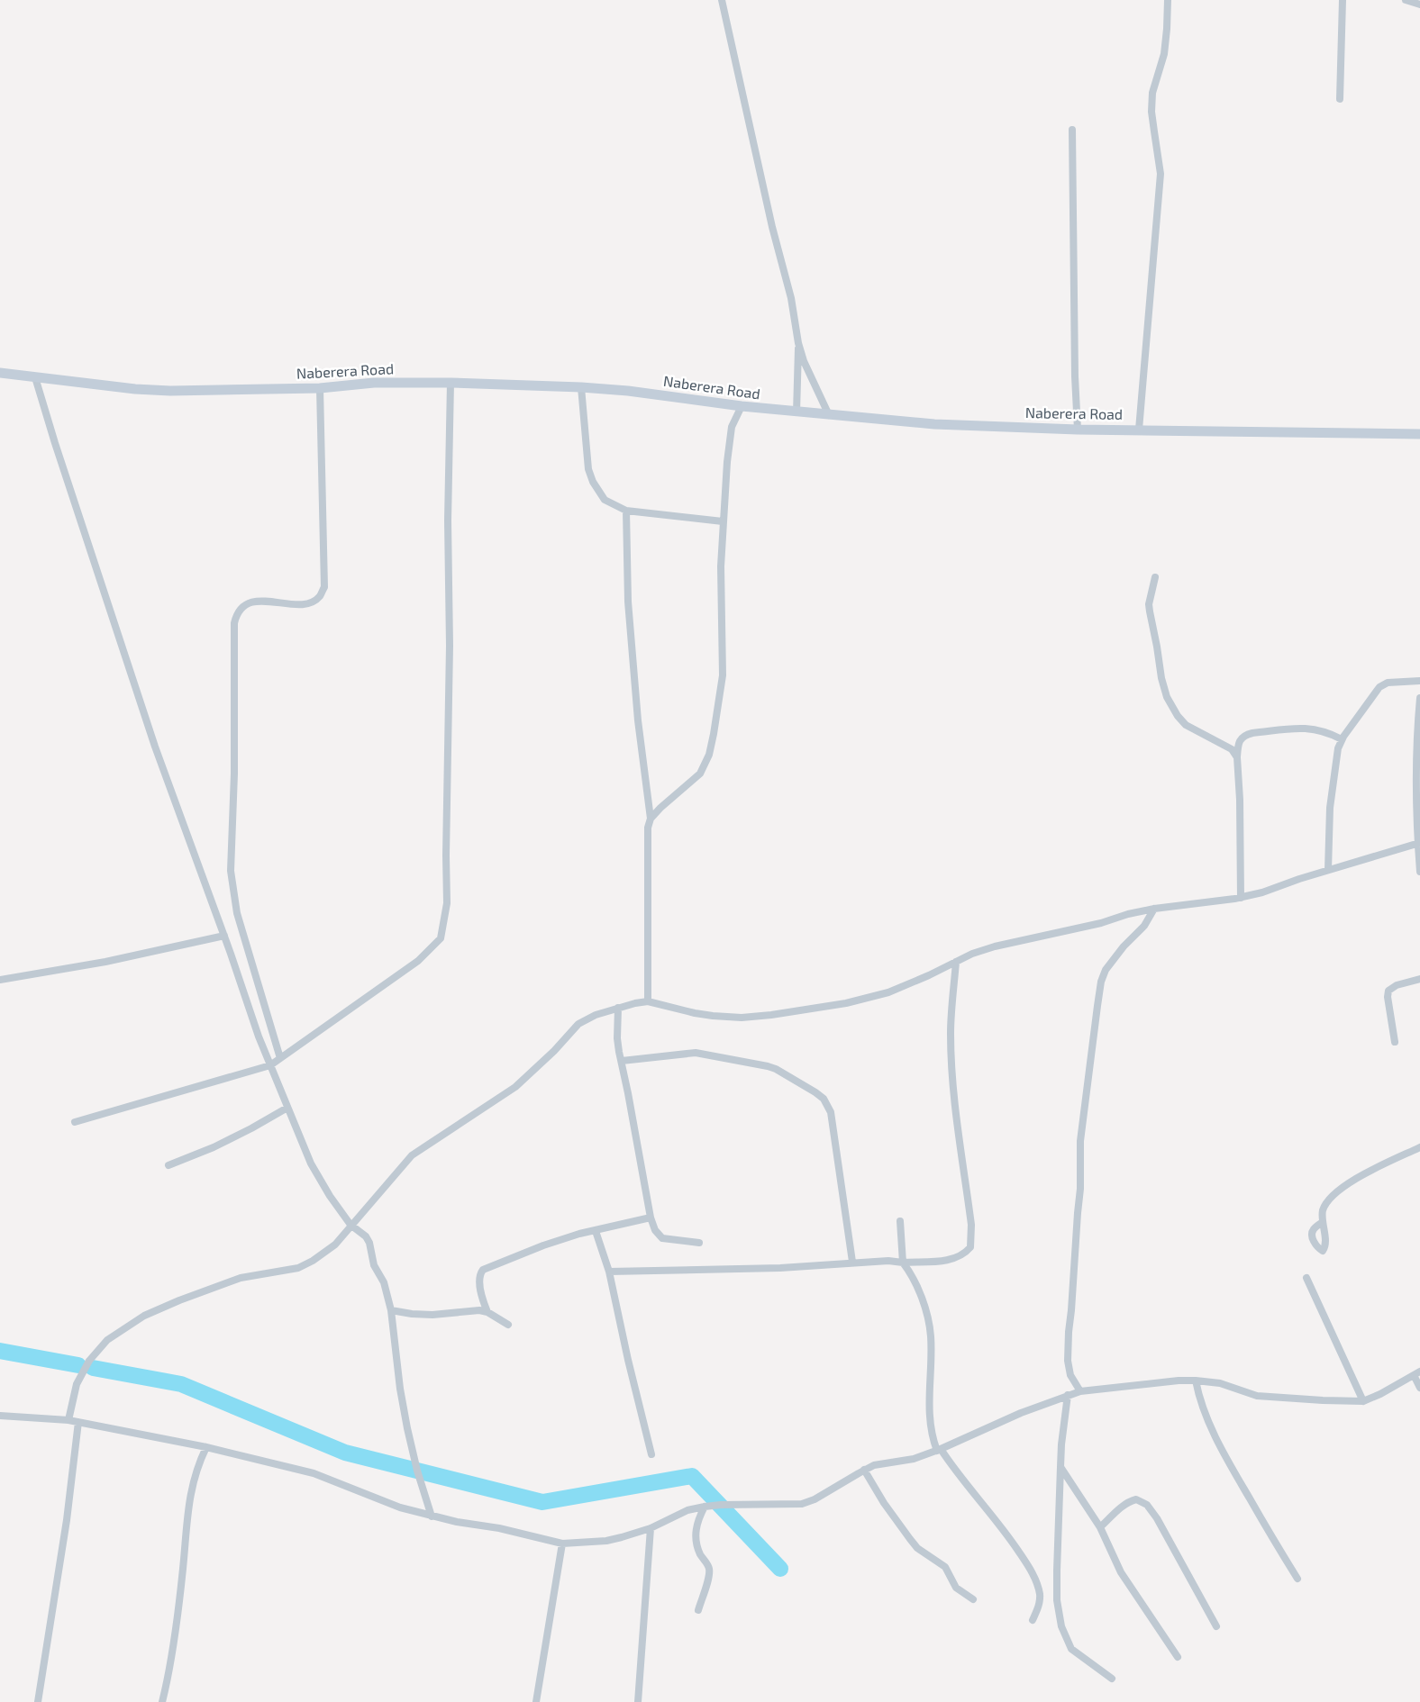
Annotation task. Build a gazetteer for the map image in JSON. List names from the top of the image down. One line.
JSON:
{"streets":{"street":["Naberera Road"]}}
